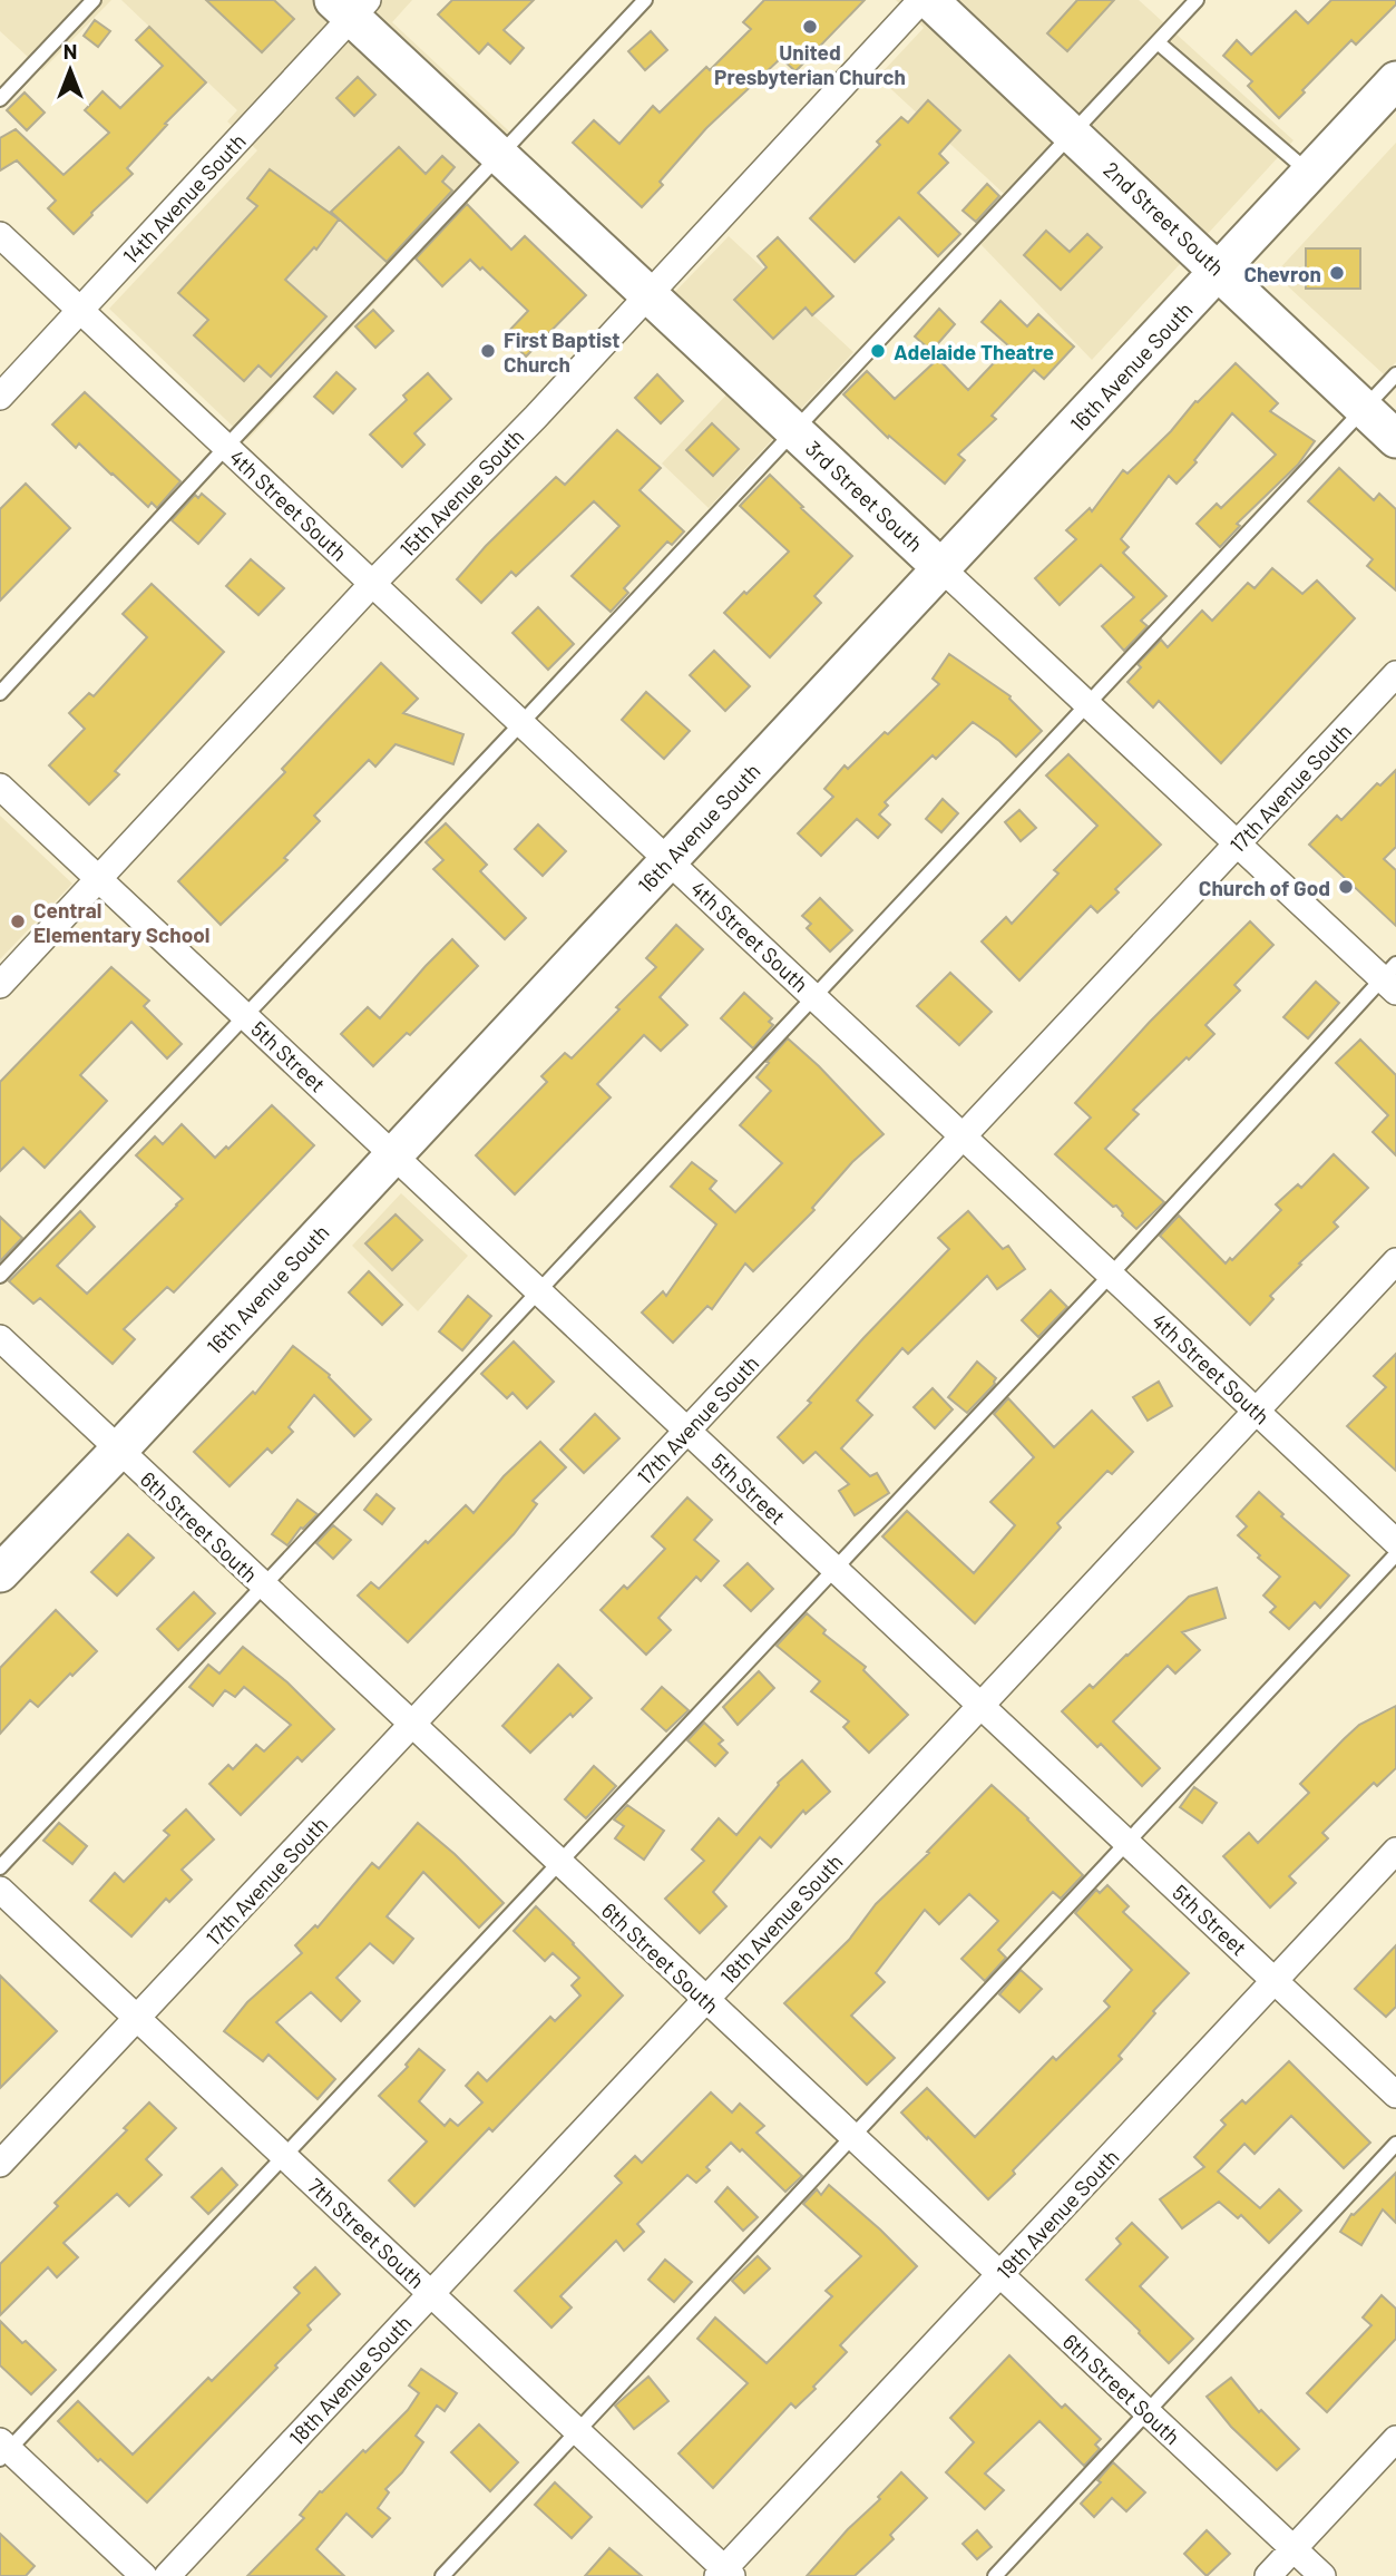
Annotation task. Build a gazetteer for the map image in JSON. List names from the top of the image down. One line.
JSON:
{"streets":{"main road":["2nd Street South","16th Avenue South","3rd Street South"],"street":["14th Avenue South","15th Avenue South","4th Street South","17th Avenue South","5th Street","6th Street South","18th Avenue South","19th Avenue South","7th Street South"]},"crossings":[["14th Avenue South","3rd Street South"],["14th Avenue South","4th Street South"],["2nd Street South","16th Avenue South"],["16th Avenue South","3rd Street South"],["16th Avenue South","4th Street South"],["16th Avenue South","5th Street"],["16th Avenue South","6th Street South"],["15th Avenue South","3rd Street South"],["15th Avenue South","4th Street South"],["15th Avenue South","5th Street"],["3rd Street South","17th Avenue South"],["4th Street South","17th Avenue South"],["4th Street South","18th Avenue South"],["17th Avenue South","5th Street"],["17th Avenue South","6th Street South"],["17th Avenue South","7th Street South"],["5th Street","18th Avenue South"],["5th Street","19th Avenue South"],["6th Street South","18th Avenue South"],["6th Street South","19th Avenue South"],["18th Avenue South","7th Street South"],["19th Avenue South","7th Street South"]],"places":["United Presbyterian Church","Chevron","First Baptist Church","Adelaide Theatre","Church of God","Central Elementary School"],"north":"top"}
